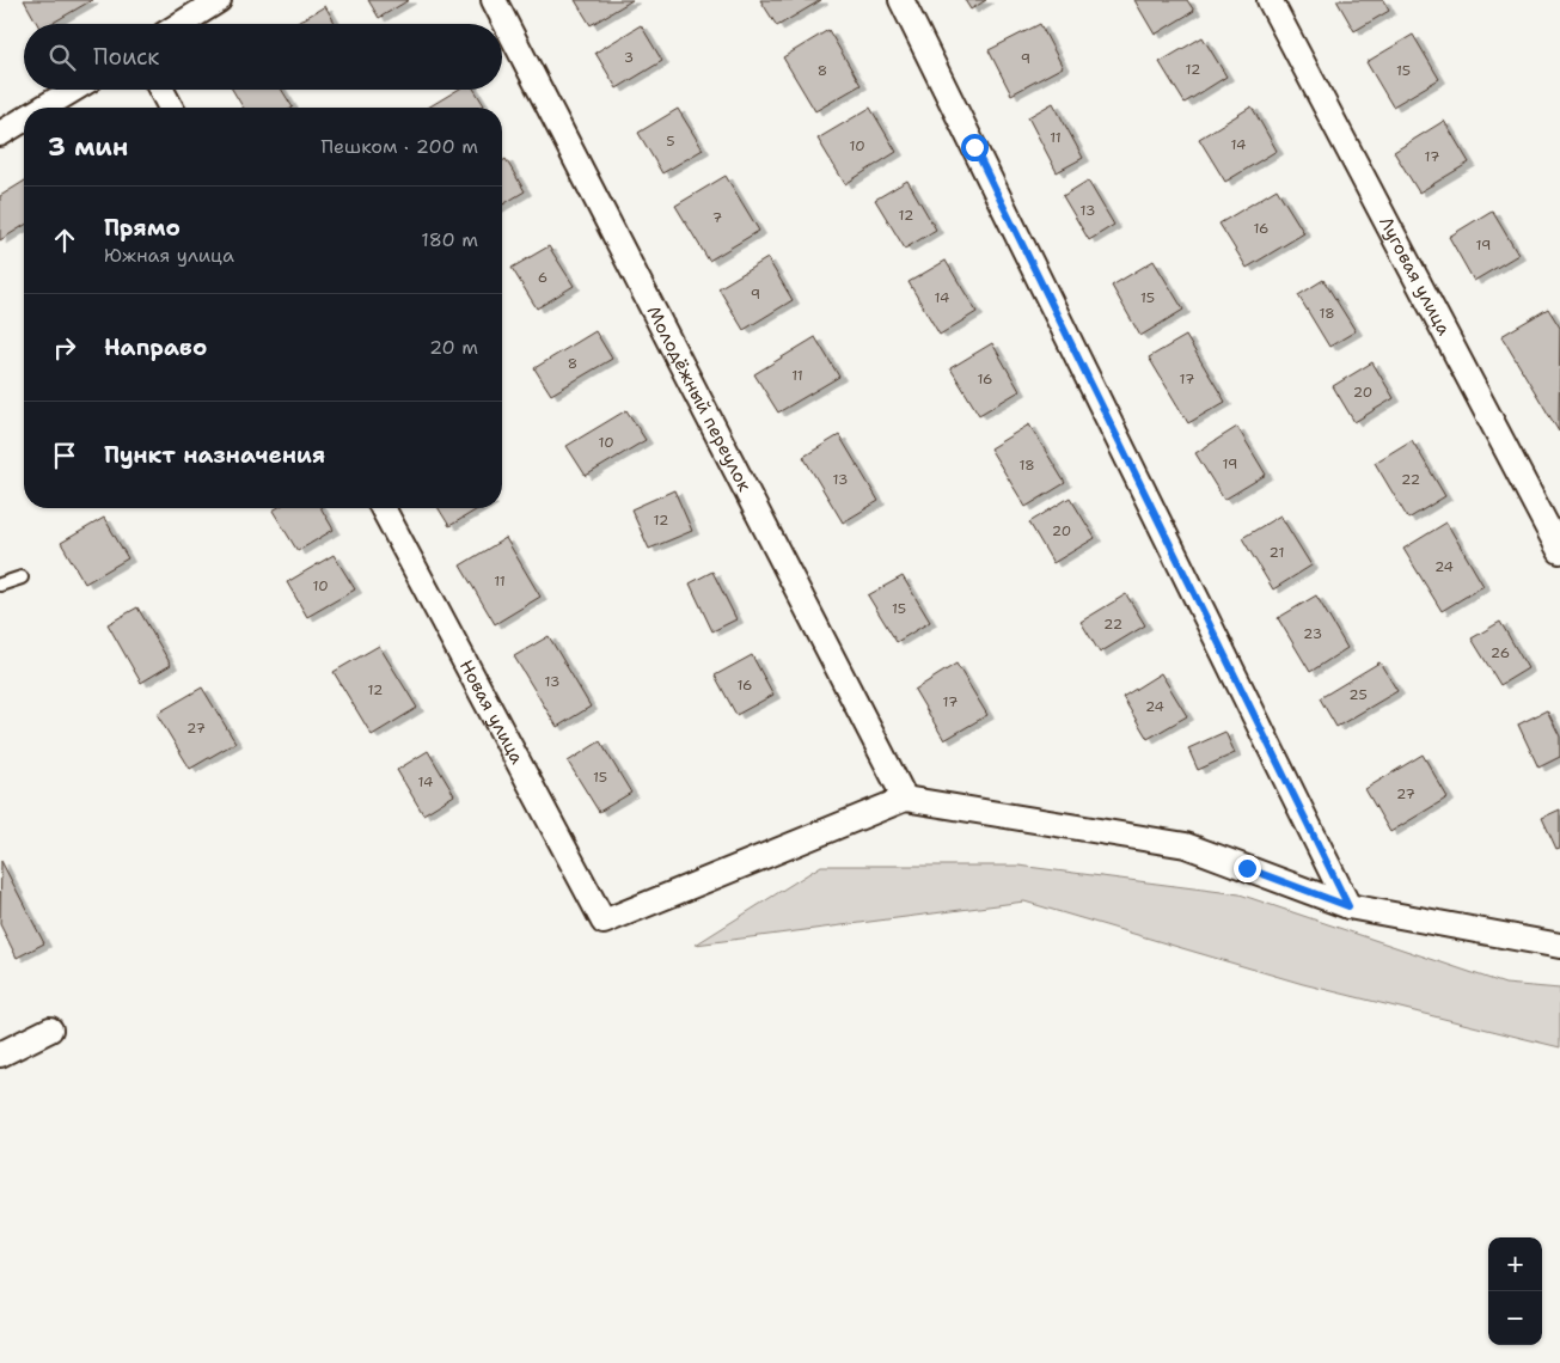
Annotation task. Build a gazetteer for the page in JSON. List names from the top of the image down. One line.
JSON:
{"streets":{"street":["Луговая улица","Молодёжный переулок","Новая улица"]},"crossings":[["Молодёжный переулок","Новая улица"]],"house_numbers":["3","9","12","8","15","11","5","14","10","17","13","12","7","16","19","6","9","14","15","18","8","11","16","17","20","10","19","18","13","22","12","20","21","24","11","10","15","22","23","26","13","16","12","25","17","24","27","15","14","27"],"page":{"search":"Поиск","heading":["3 мин","Пешком · 200 m"],"list":[["Прямо","Южная улица","180 m"],["Направо","20 m"],"Пункт назначения"],"map_buttons":["+","−"]}}
